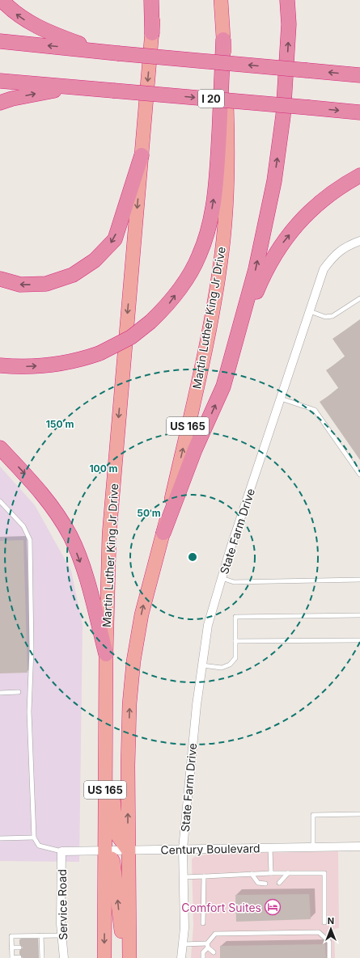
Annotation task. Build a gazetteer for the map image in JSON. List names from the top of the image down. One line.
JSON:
{"streets":{"highway":["I 20","Martin Luther King Jr Drive","US 165"],"street":["State Farm Drive","Century Boulevard","Service Road"]},"crossings":[["Martin Luther King Jr Drive","Century Boulevard"],["State Farm Drive","Century Boulevard"],["Century Boulevard","Service Road"]],"places":{"hotel":["Comfort Suites"]},"north":"top","rings":["150 m","100 m","50 m"]}
